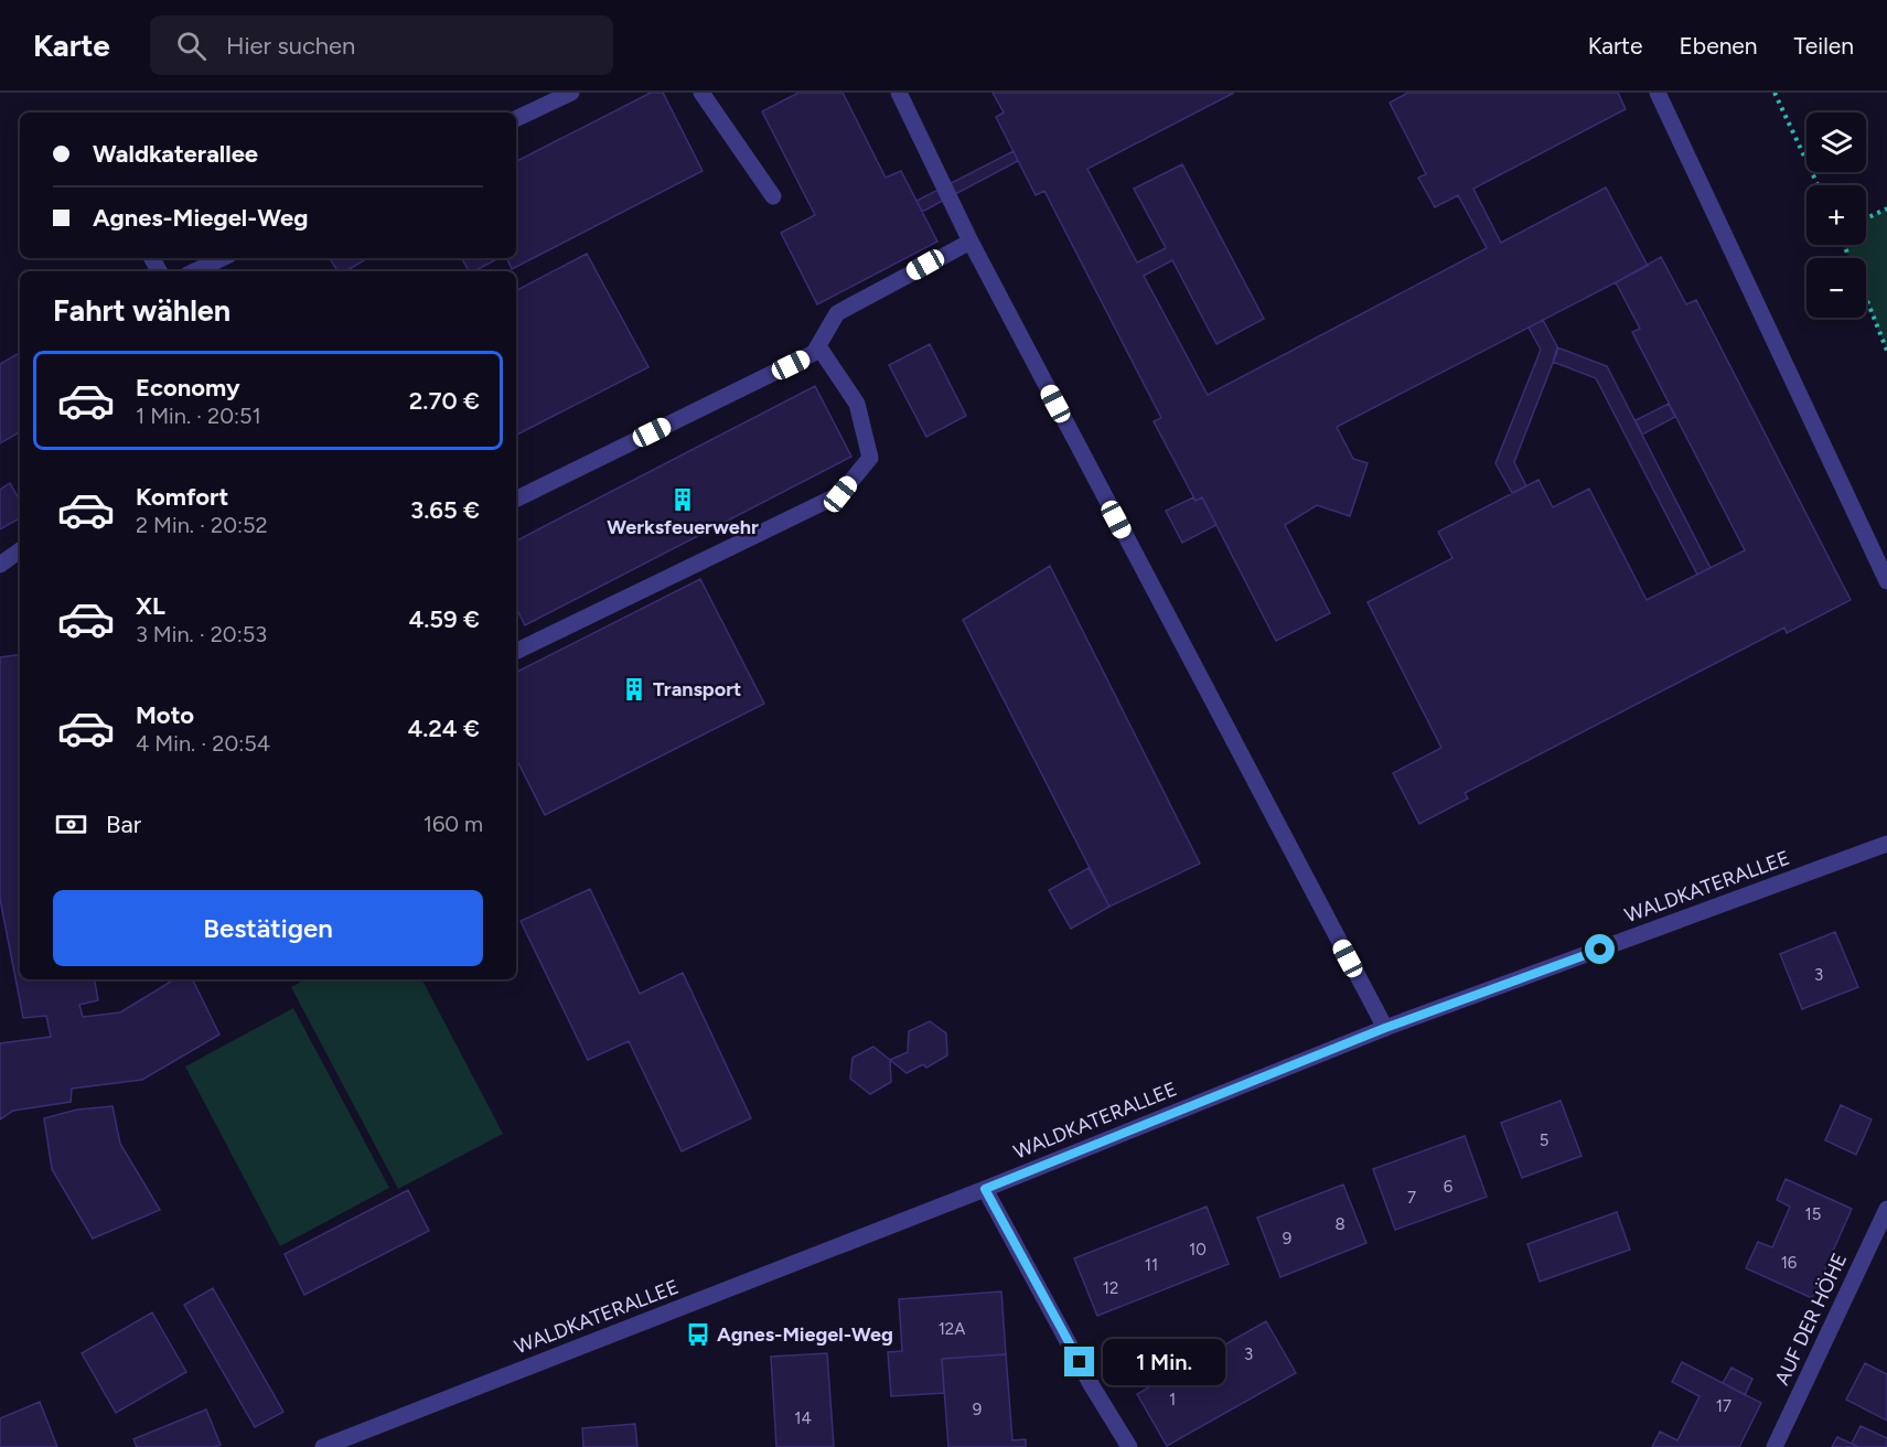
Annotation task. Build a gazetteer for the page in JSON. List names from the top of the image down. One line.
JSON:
{"streets":{"street":["WALDKATERALLEE","AUF DER HÖHE"]},"places":{"building":["Werksfeuerwehr","Transport"],"bus stop":["Agnes-Miegel-Weg"]},"house_numbers":["3","5","6","7","15","8","9","10","16","11","12","12A","3","1","17","9","14"],"page":{"header":"Karte","search":"Hier suchen","nav":["Karte","Ebenen","Teilen"],"map_buttons":["+","−"],"banner":["Waldkaterallee","Agnes-Miegel-Weg"],"heading":"Fahrt wählen","list":[{"name":"Economy","note":"1 Min. · 20:51","value":"2.70 €"},{"name":"Komfort","note":"2 Min. · 20:52","value":"3.65 €"},{"name":"XL","note":"3 Min. · 20:53","value":"4.59 €"},{"name":"Moto","note":"4 Min. · 20:54","value":"4.24 €"}],"pay":["Bar","160 m"],"buttons":"Bestätigen","bubble":"1 Min."}}
